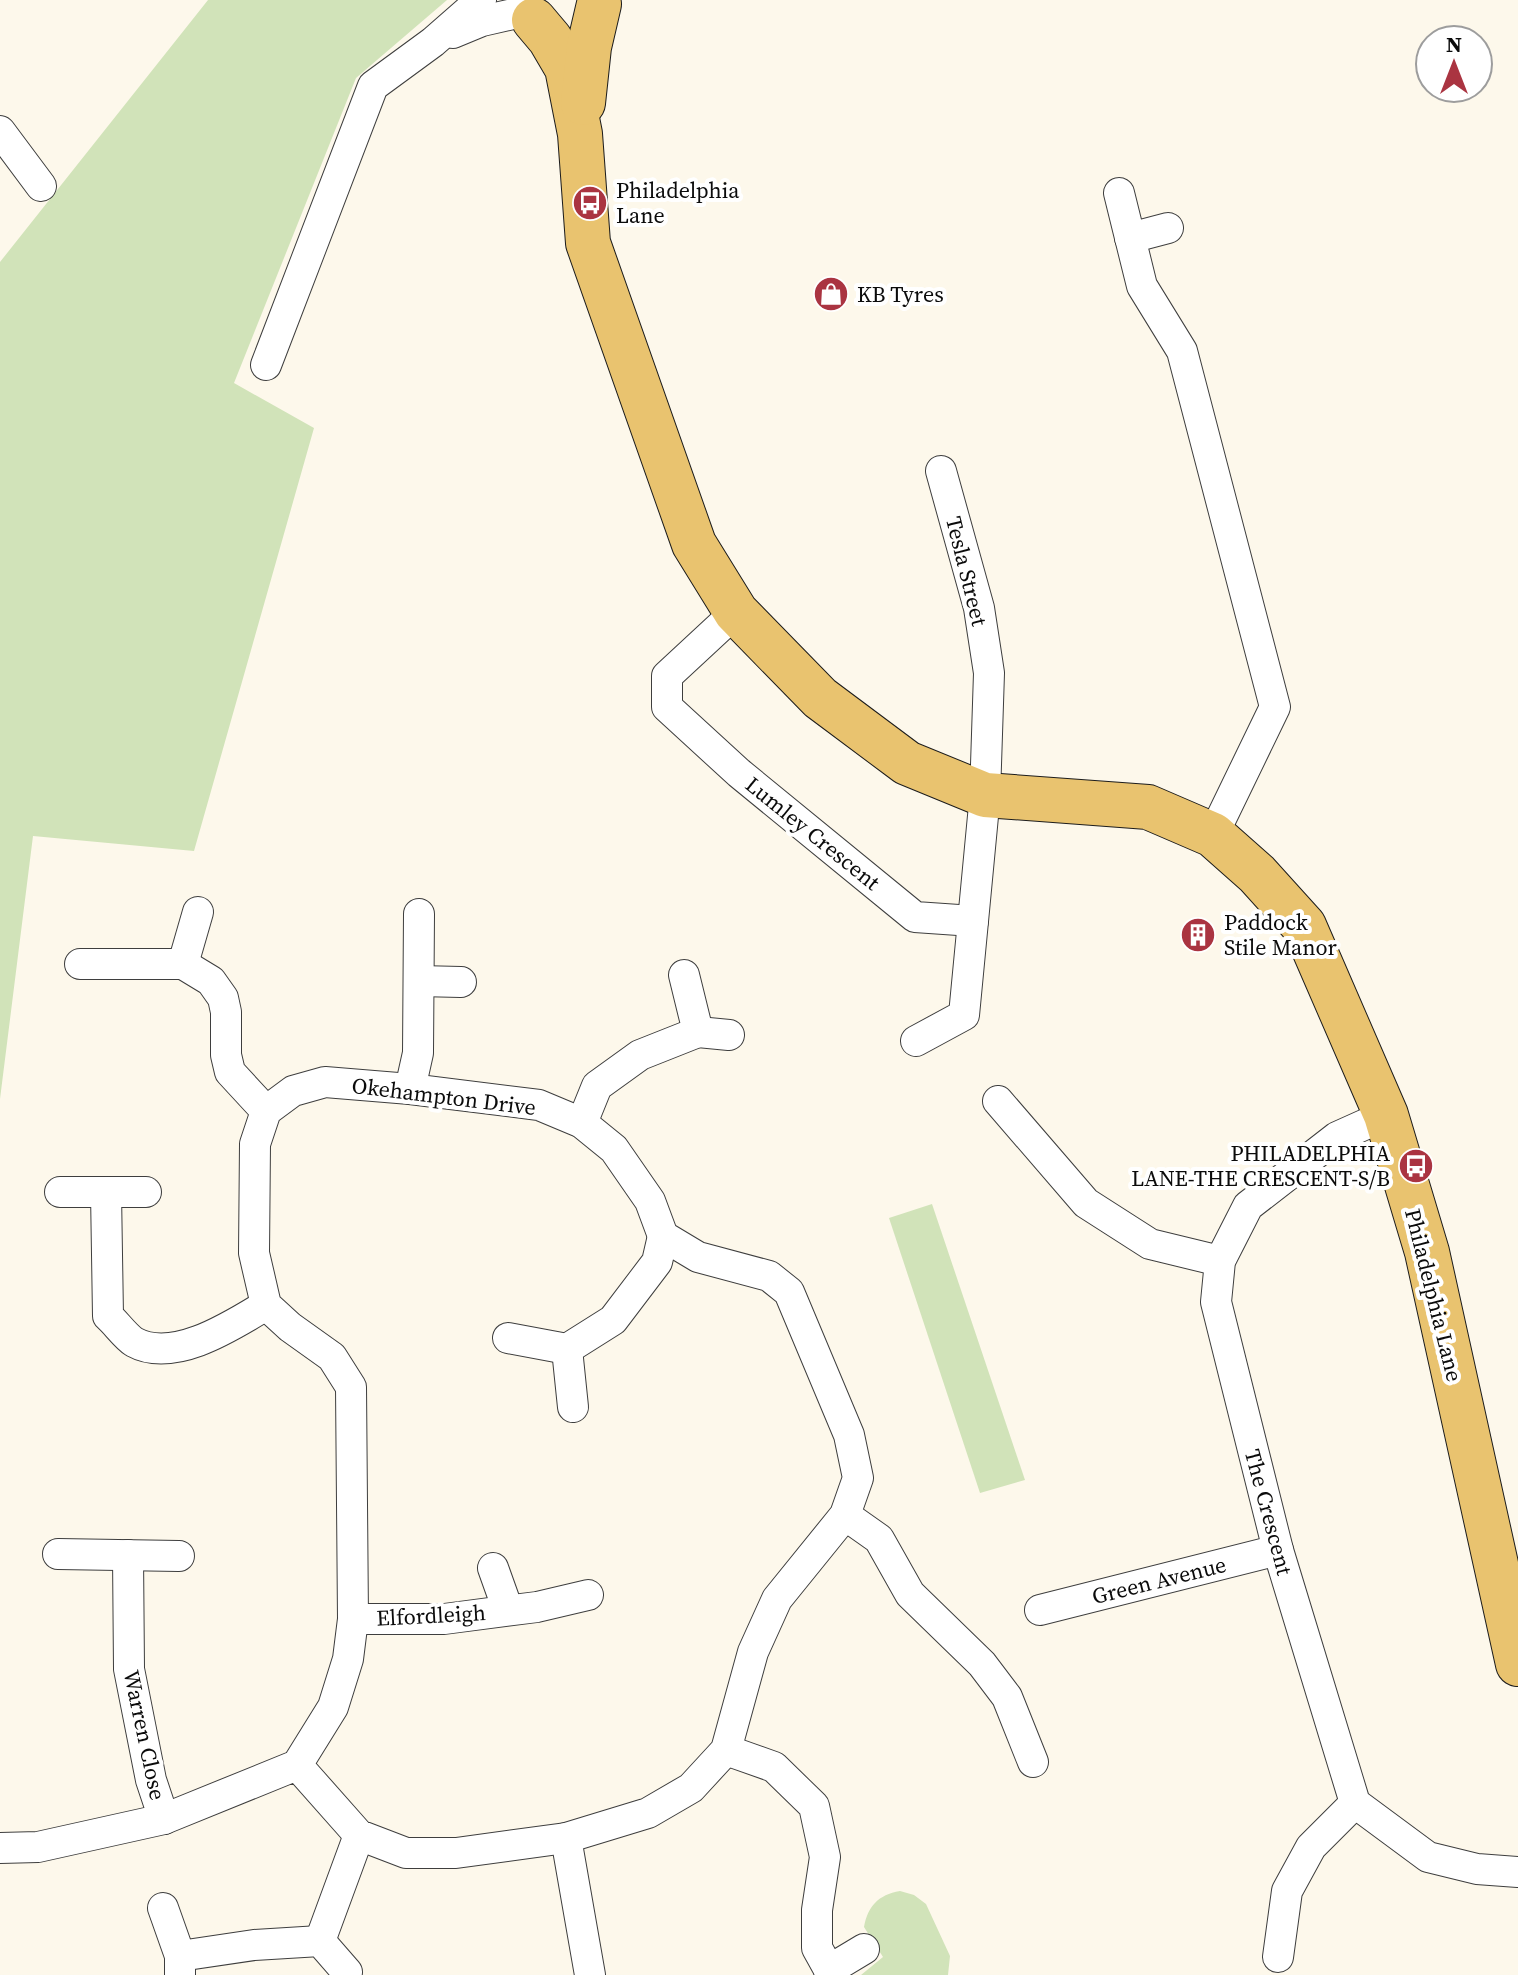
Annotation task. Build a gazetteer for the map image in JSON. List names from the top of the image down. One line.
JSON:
{"streets":{"main road":["Philadelphia Lane"],"street":["Tesla Street","Lumley Crescent","Okehampton Drive","The Crescent","Green Avenue","Elfordleigh","Warren Close"]},"crossings":[["Tesla Street","Philadelphia Lane"],["Lumley Crescent","Philadelphia Lane"],["Philadelphia Lane","The Crescent"],["The Crescent","Green Avenue"]],"places":{"bus stop":["Philadelphia Lane","PHILADELPHIA LANE-THE CRESCENT-S/B"],"shop":["KB Tyres"],"building":["Paddock Stile Manor"]},"north":"top"}
